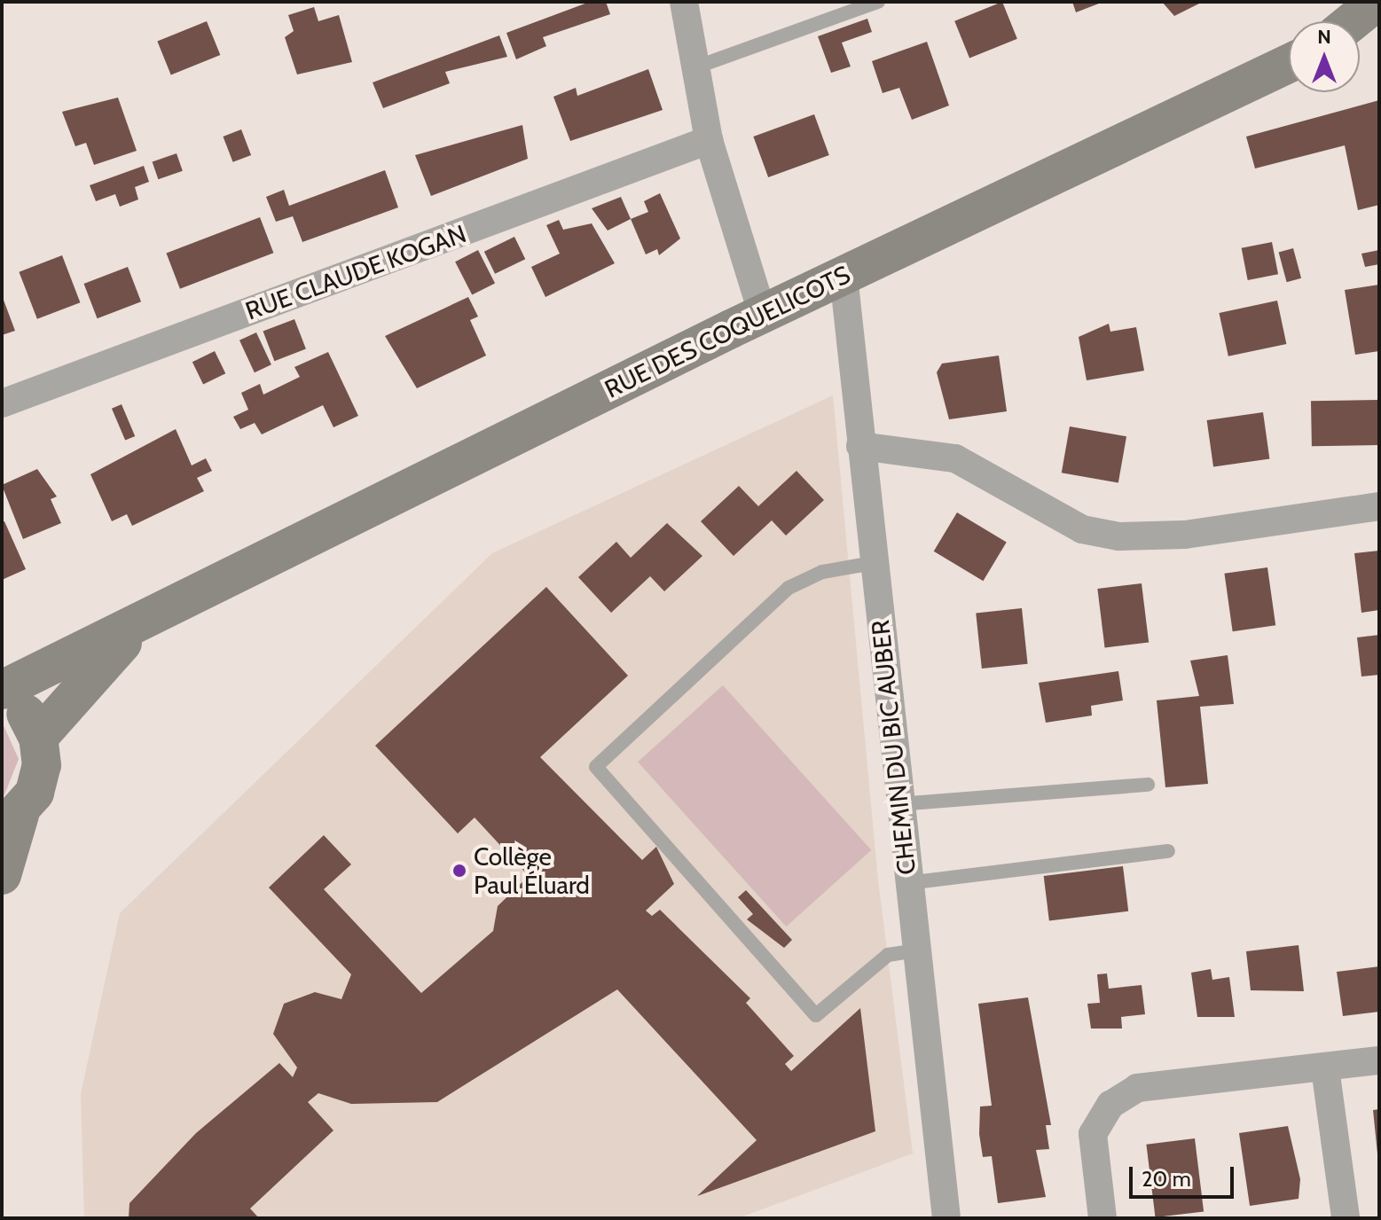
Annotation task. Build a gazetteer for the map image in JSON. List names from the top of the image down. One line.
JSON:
{"streets":{"main road":["RUE DES COQUELICOTS"],"street":["RUE CLAUDE KOGAN","CHEMIN DU BIC AUBER"]},"crossings":[["RUE DES COQUELICOTS","CHEMIN DU BIC AUBER"]],"places":["Collège Paul Éluard"],"scale_bar":"20 m","north":"top"}
